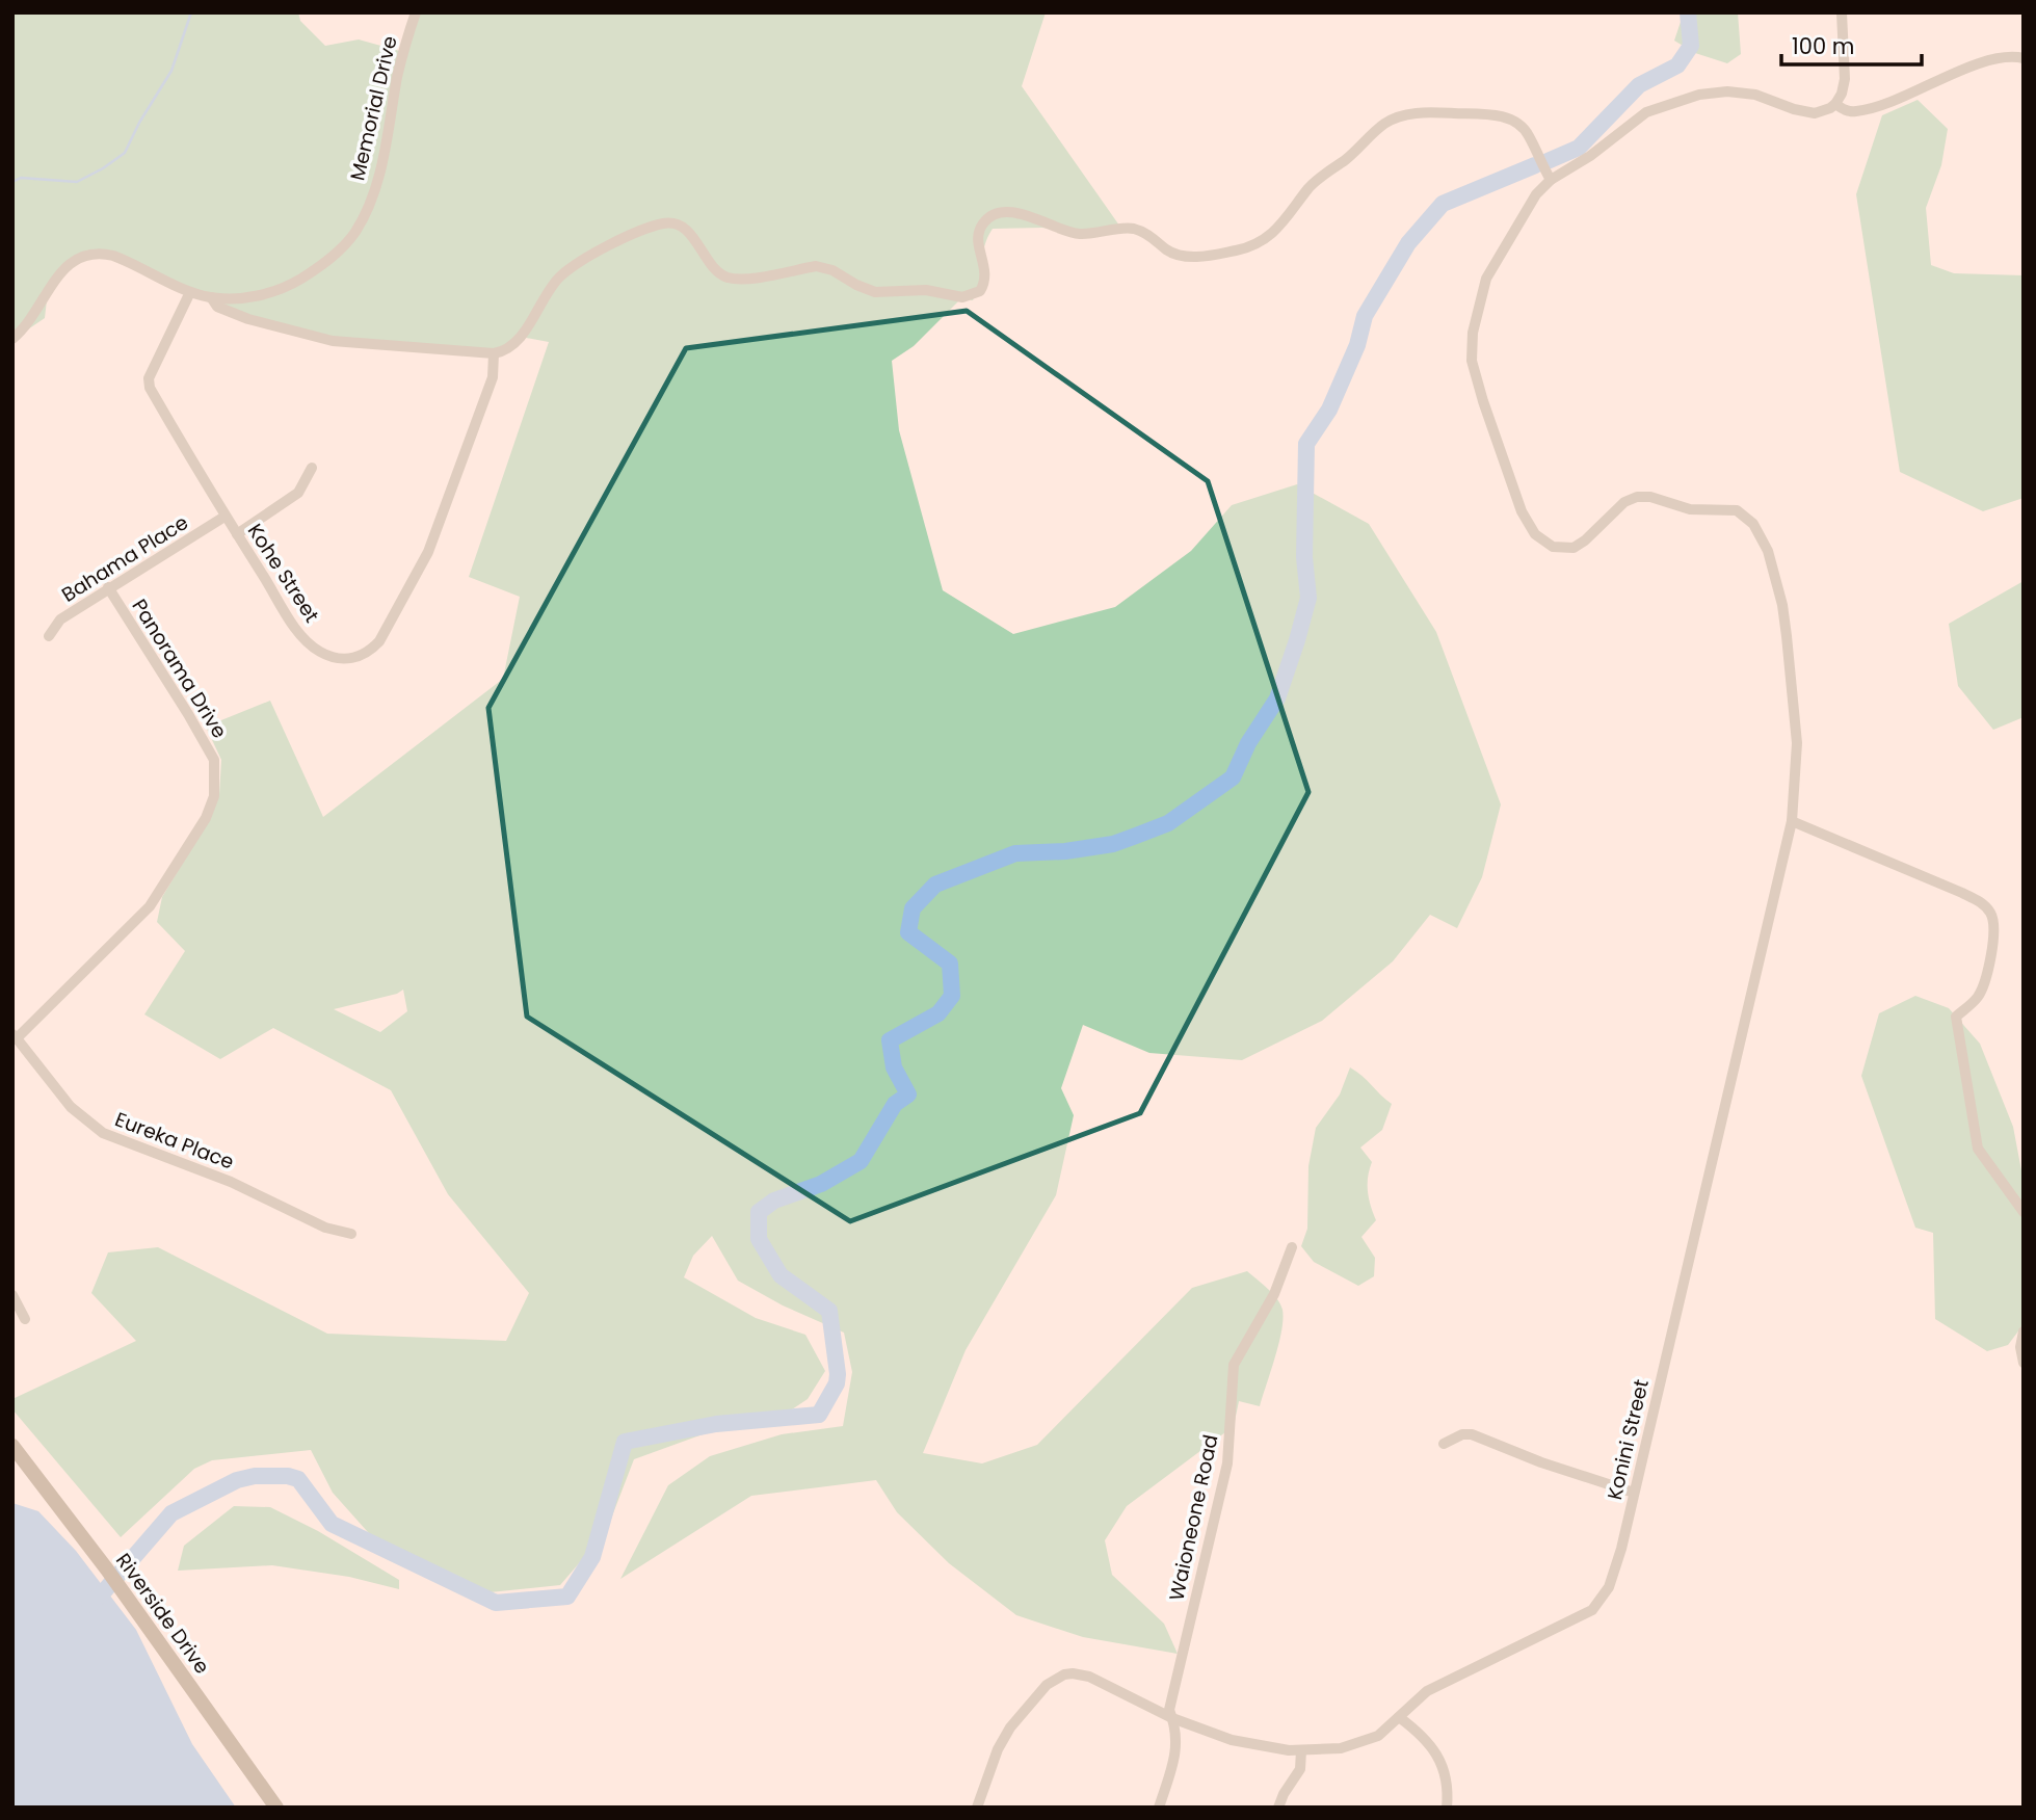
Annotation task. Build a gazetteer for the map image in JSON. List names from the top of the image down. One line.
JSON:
{"streets":{"main road":["Riverside Drive"],"street":["Memorial Drive","Bahama Place","Kohe Street","Panorama Drive","Eureka Place","Konini Street","Waioneone Road"]},"crossings":[["Memorial Drive","Kohe Street"],["Bahama Place","Kohe Street"],["Bahama Place","Panorama Drive"],["Panorama Drive","Eureka Place"],["Konini Street","Waioneone Road"]],"scale_bar":"100 m"}
